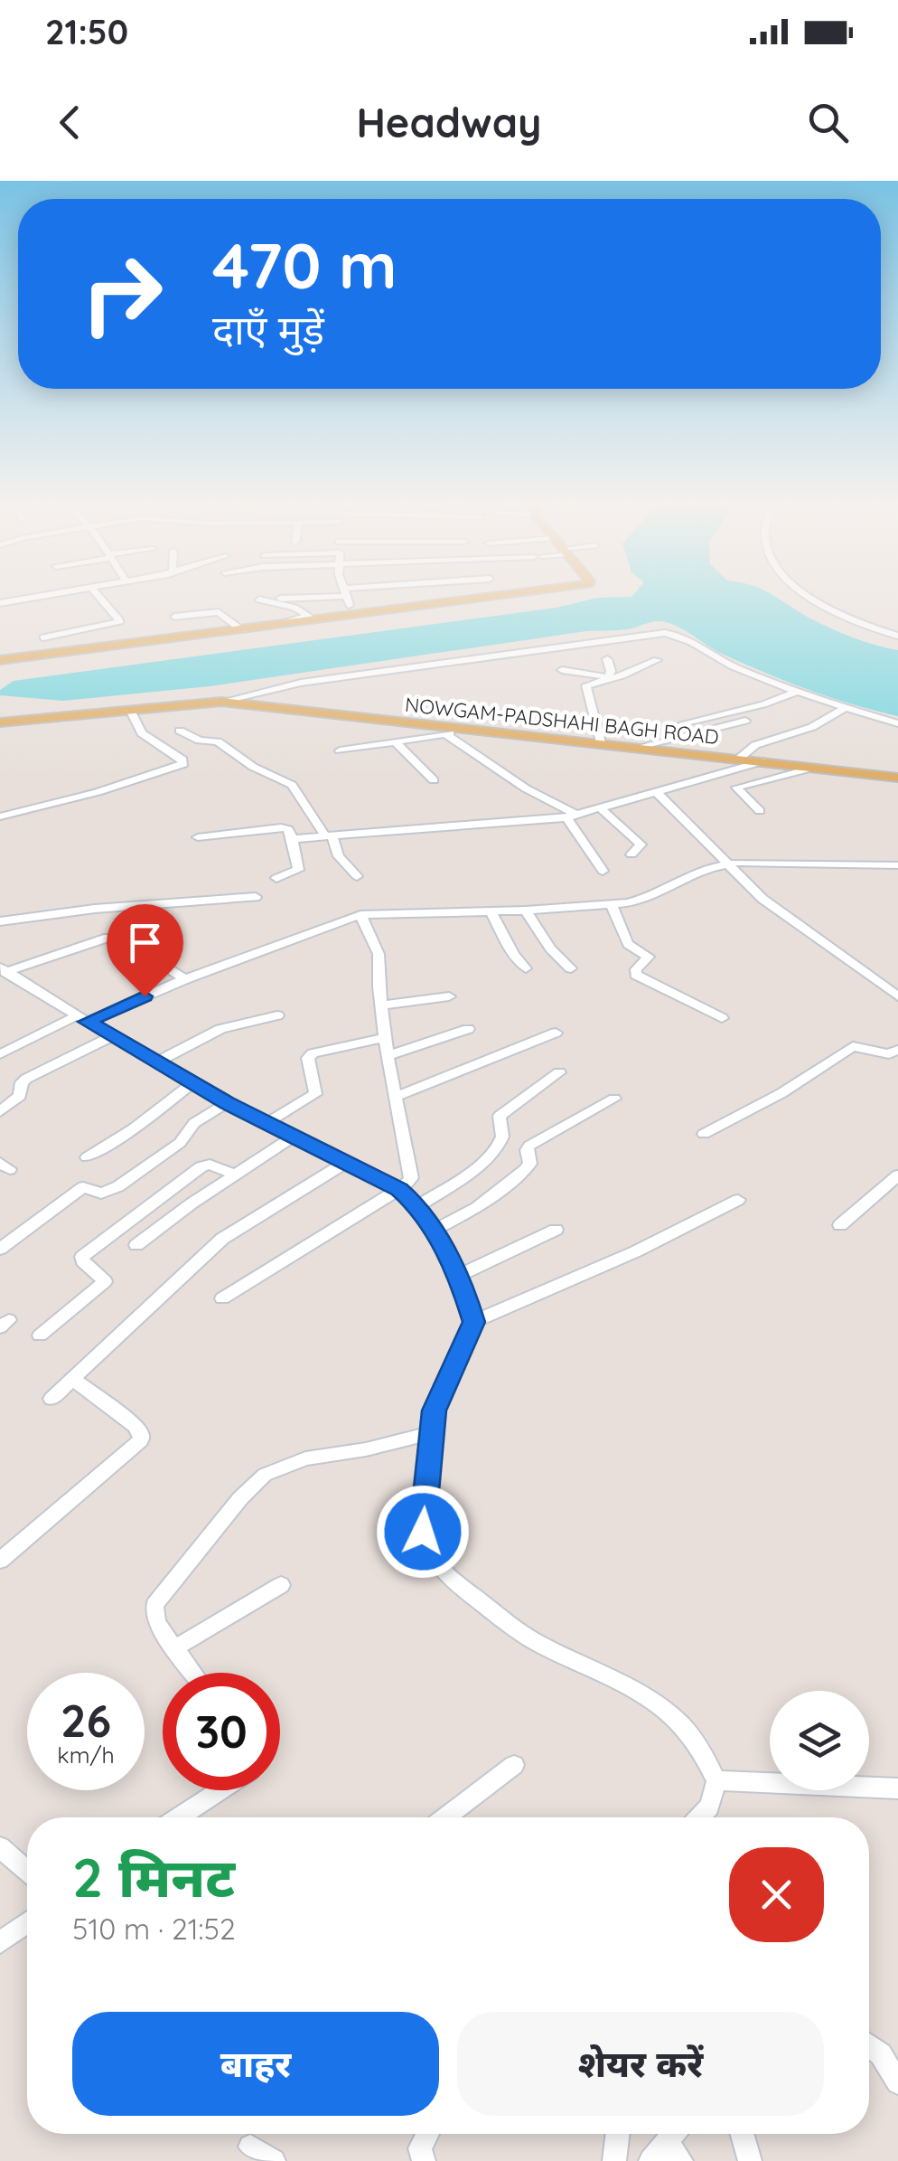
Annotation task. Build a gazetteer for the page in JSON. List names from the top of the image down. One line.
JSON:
{"streets":{"main road":["NOWGAM-PADSHAHI BAGH ROAD"]},"page":{"status":"21:50","header":"Headway","turn":["470 m","दाएँ मुड़ें"],"speed":"26 km/h","limit":"30","heading":["2 मिनट","510 m · 21:52"],"buttons":["बाहर","शेयर करें"]}}
